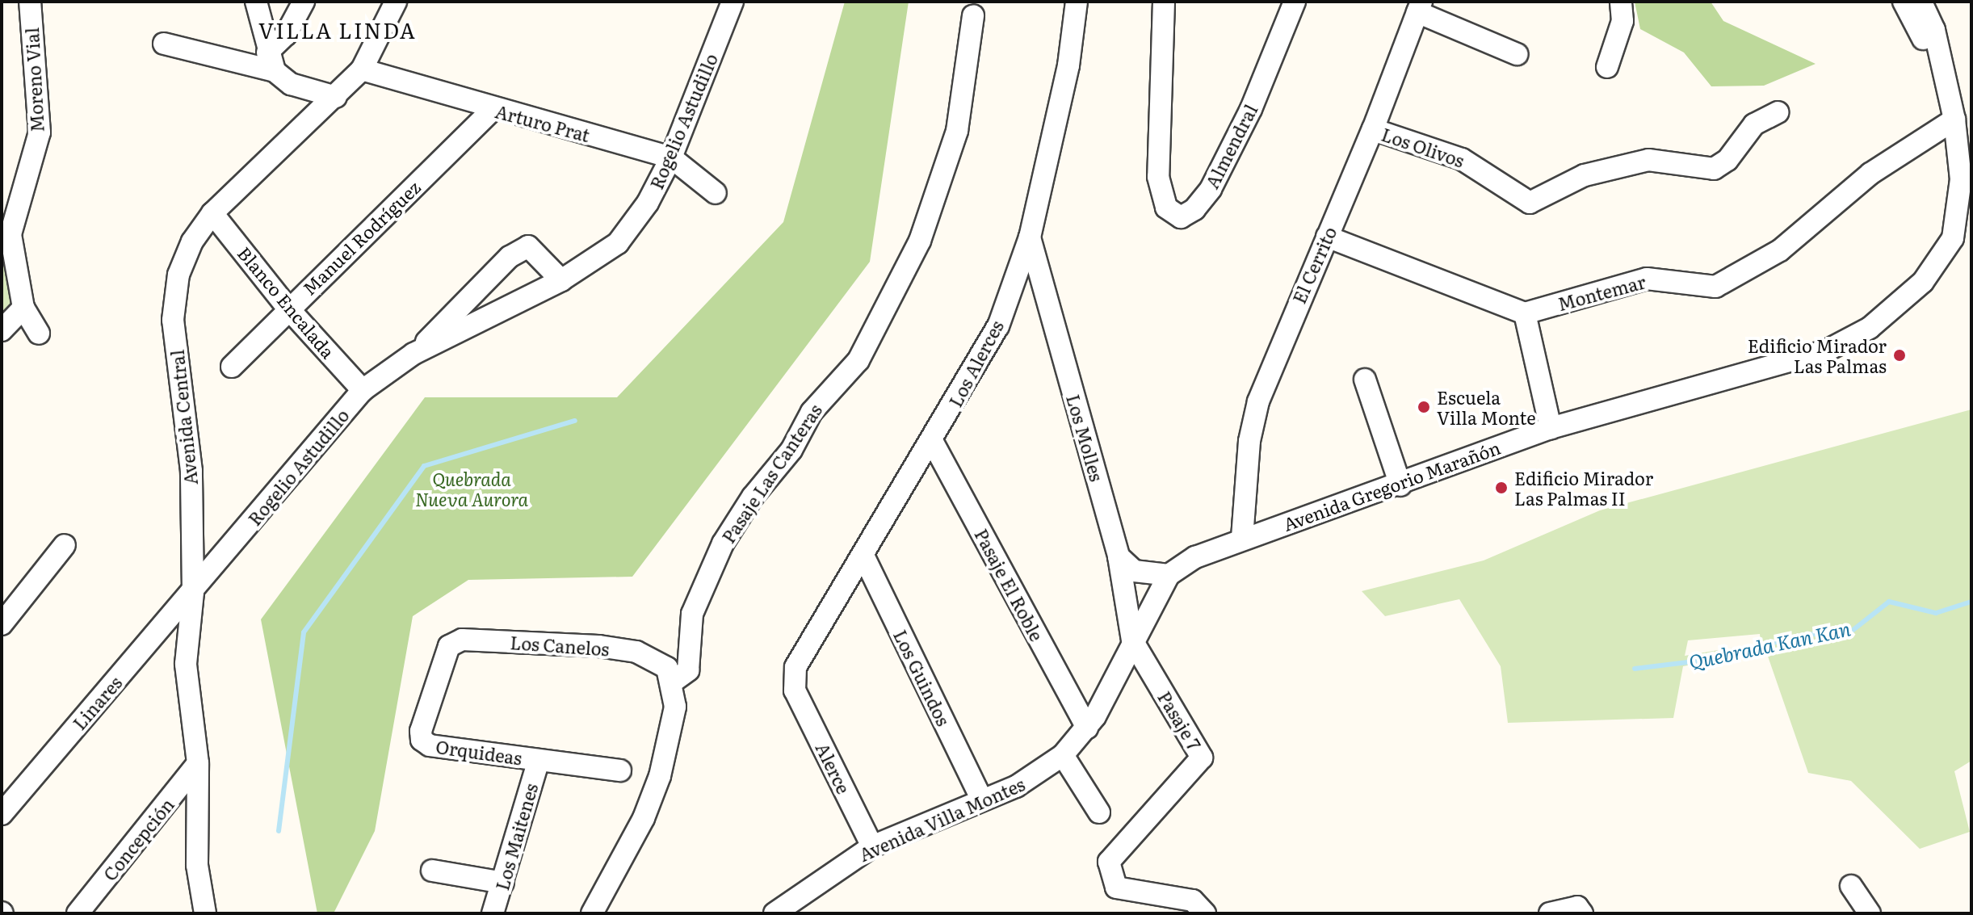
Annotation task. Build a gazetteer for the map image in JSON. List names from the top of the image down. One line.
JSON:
{"streets":{"street":["Moreno Vial","Rogelio Astudillo","Arturo Prat","Almendral","Los Olivos","Manuel Rodríguez","El Cerrito","Montemar","Blanco Encalada","Los Alerces","Avenida Central","Los Molles","Pasaje Las Canteras","Avenida Gregorio Marañón","Pasaje El Roble","Los Canelos","Los Guindos","Linares","Pasaje 7","Orquideas","Alerce","Avenida Villa Montes","Los Maitenes","Concepción"]},"crossings":[["Rogelio Astudillo","Arturo Prat"],["Rogelio Astudillo","Blanco Encalada"],["Rogelio Astudillo","Avenida Central"],["Rogelio Astudillo","Linares"],["Arturo Prat","Manuel Rodríguez"],["Arturo Prat","Avenida Central"],["Los Olivos","El Cerrito"],["Manuel Rodríguez","Blanco Encalada"],["El Cerrito","Avenida Gregorio Marañón"],["Montemar","Avenida Gregorio Marañón"],["Blanco Encalada","Avenida Central"],["Los Alerces","Los Molles"],["Los Alerces","Pasaje El Roble"],["Los Alerces","Los Guindos"],["Los Alerces","Alerce"],["Avenida Central","Linares"],["Avenida Central","Concepción"],["Los Molles","Pasaje 7"],["Los Molles","Avenida Villa Montes"],["Pasaje Las Canteras","Los Canelos"],["Avenida Gregorio Marañón","Avenida Villa Montes"],["Pasaje El Roble","Avenida Villa Montes"],["Los Canelos","Orquideas"],["Los Guindos","Avenida Villa Montes"],["Pasaje 7","Avenida Villa Montes"],["Orquideas","Los Maitenes"],["Alerce","Avenida Villa Montes"]],"districts":["VILLA LINDA"],"water":["Quebrada Kan Kan"],"parks":["Quebrada Nueva Aurora"],"places":["Edificio Mirador Las Palmas","Escuela Villa Monte","Edificio Mirador Las Palmas II"]}
